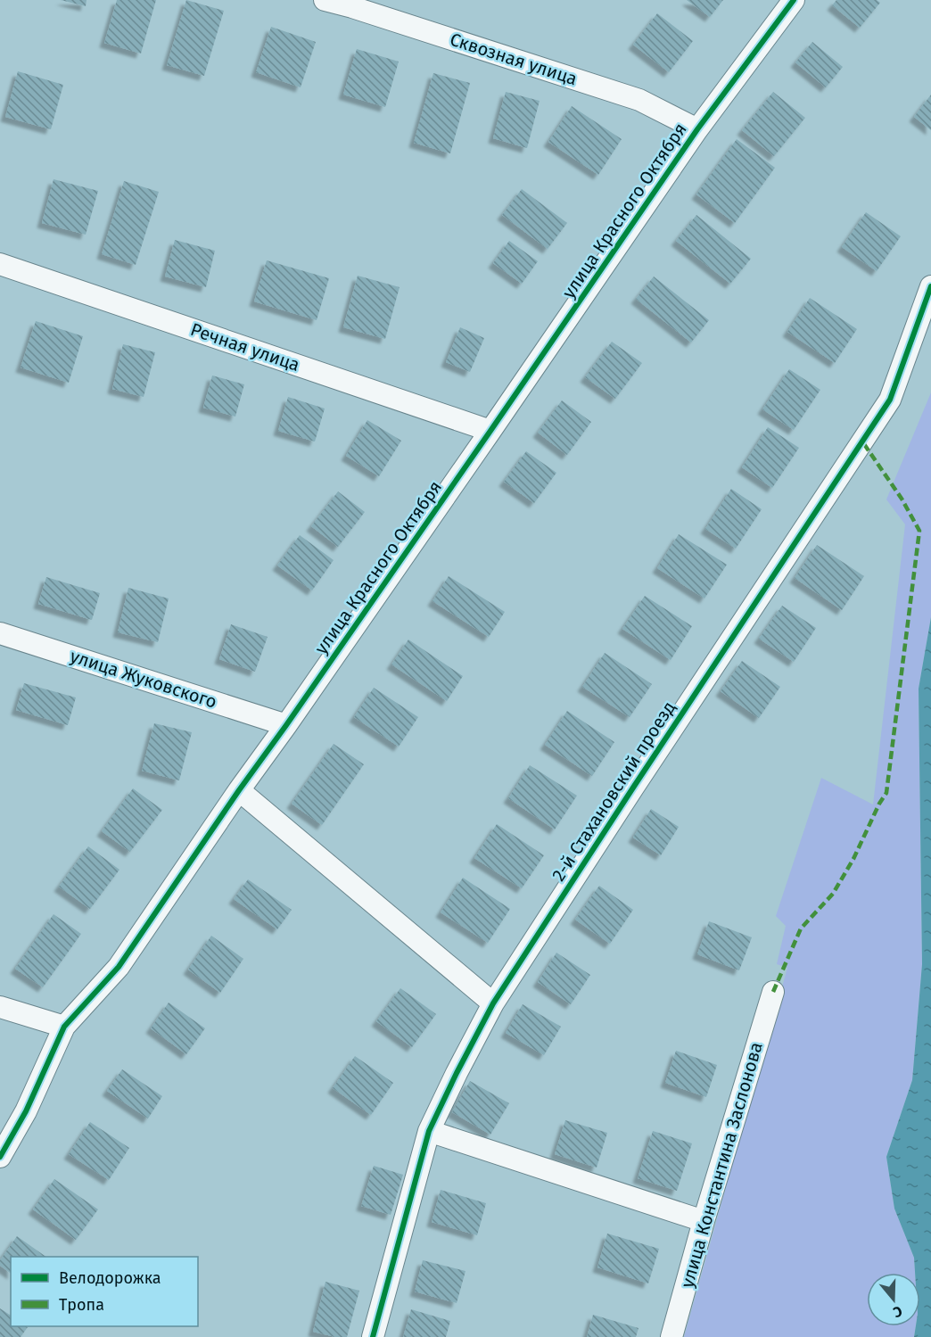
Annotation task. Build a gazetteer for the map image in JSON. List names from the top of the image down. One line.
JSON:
{"streets":{"street":["Сквозная улица","улица Красного Октября","Речная улица","улица Жуковского","2-й Стахановский проезд","улица Константина Заслонова"]},"crossings":[["Сквозная улица","улица Красного Октября"],["улица Красного Октября","Речная улица"],["улица Красного Октября","улица Жуковского"]],"legend":["Велодорожка","Тропа"],"north":"bottom"}
